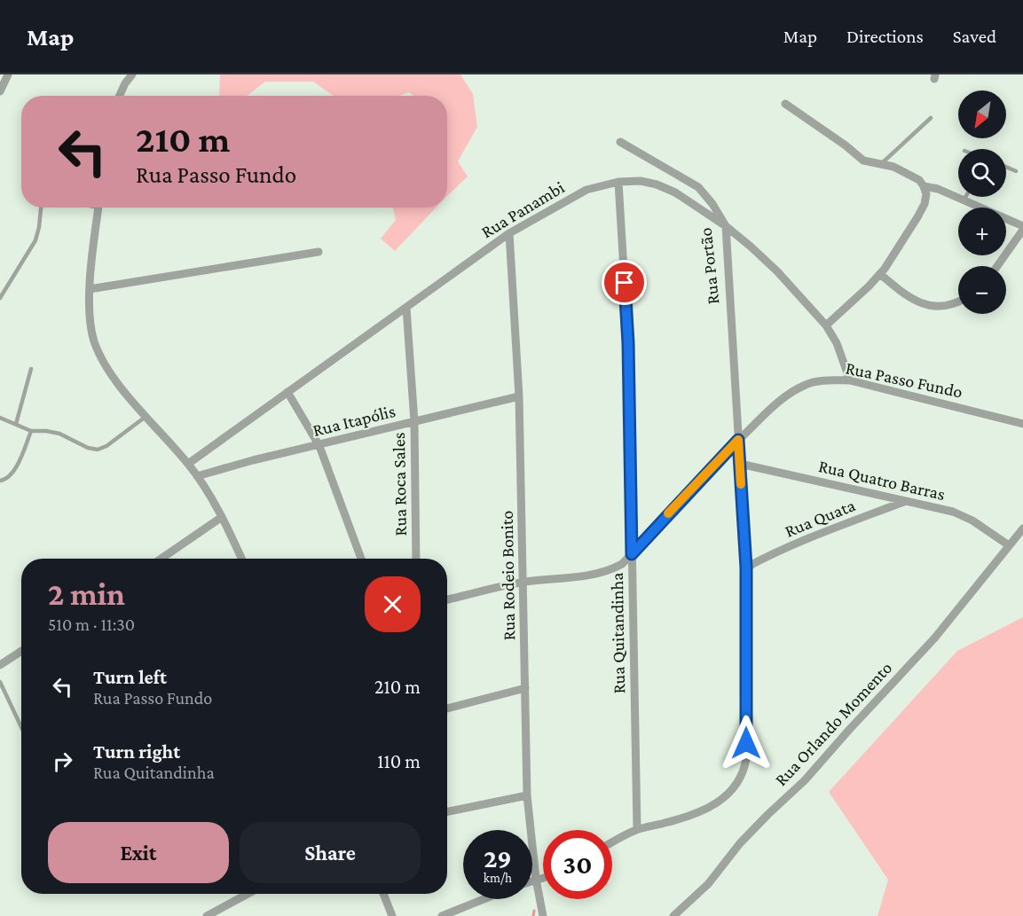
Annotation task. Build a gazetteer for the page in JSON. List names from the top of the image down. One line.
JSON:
{"streets":{"street":["Rua Panambi","Rua Portão","Rua Passo Fundo","Rua Itapólis","Rua Quatro Barras","Rua Roca Sales","Rua Quata","Rua Rodeio Bonito","Rua Quitandinha","Rua Orlando Momento"]},"crossings":[["Rua Panambi","Rua Portão"],["Rua Panambi","Rua Passo Fundo"],["Rua Panambi","Rua Roca Sales"],["Rua Panambi","Rua Rodeio Bonito"],["Rua Panambi","Rua Quitandinha"],["Rua Portão","Rua Passo Fundo"],["Rua Portão","Rua Quatro Barras"],["Rua Portão","Rua Quata"],["Rua Portão","Rua Quitandinha"],["Rua Passo Fundo","Rua Rodeio Bonito"],["Rua Passo Fundo","Rua Quitandinha"],["Rua Itapólis","Rua Roca Sales"],["Rua Itapólis","Rua Rodeio Bonito"],["Rua Quatro Barras","Rua Quata"],["Rua Quatro Barras","Rua Orlando Momento"]],"north":"bottom left","page":{"header":"Map","nav":["Map","Directions","Saved"],"map_buttons":["+","−"],"turn":["210 m","Rua Passo Fundo"],"heading":["2 min","510 m · 11:30"],"list":[{"name":"Turn left","note":"Rua Passo Fundo","value":"210 m"},{"name":"Turn right","note":"Rua Quitandinha","value":"110 m"}],"buttons":["Exit","Share"],"speed":"29 km/h","limit":"30"}}
